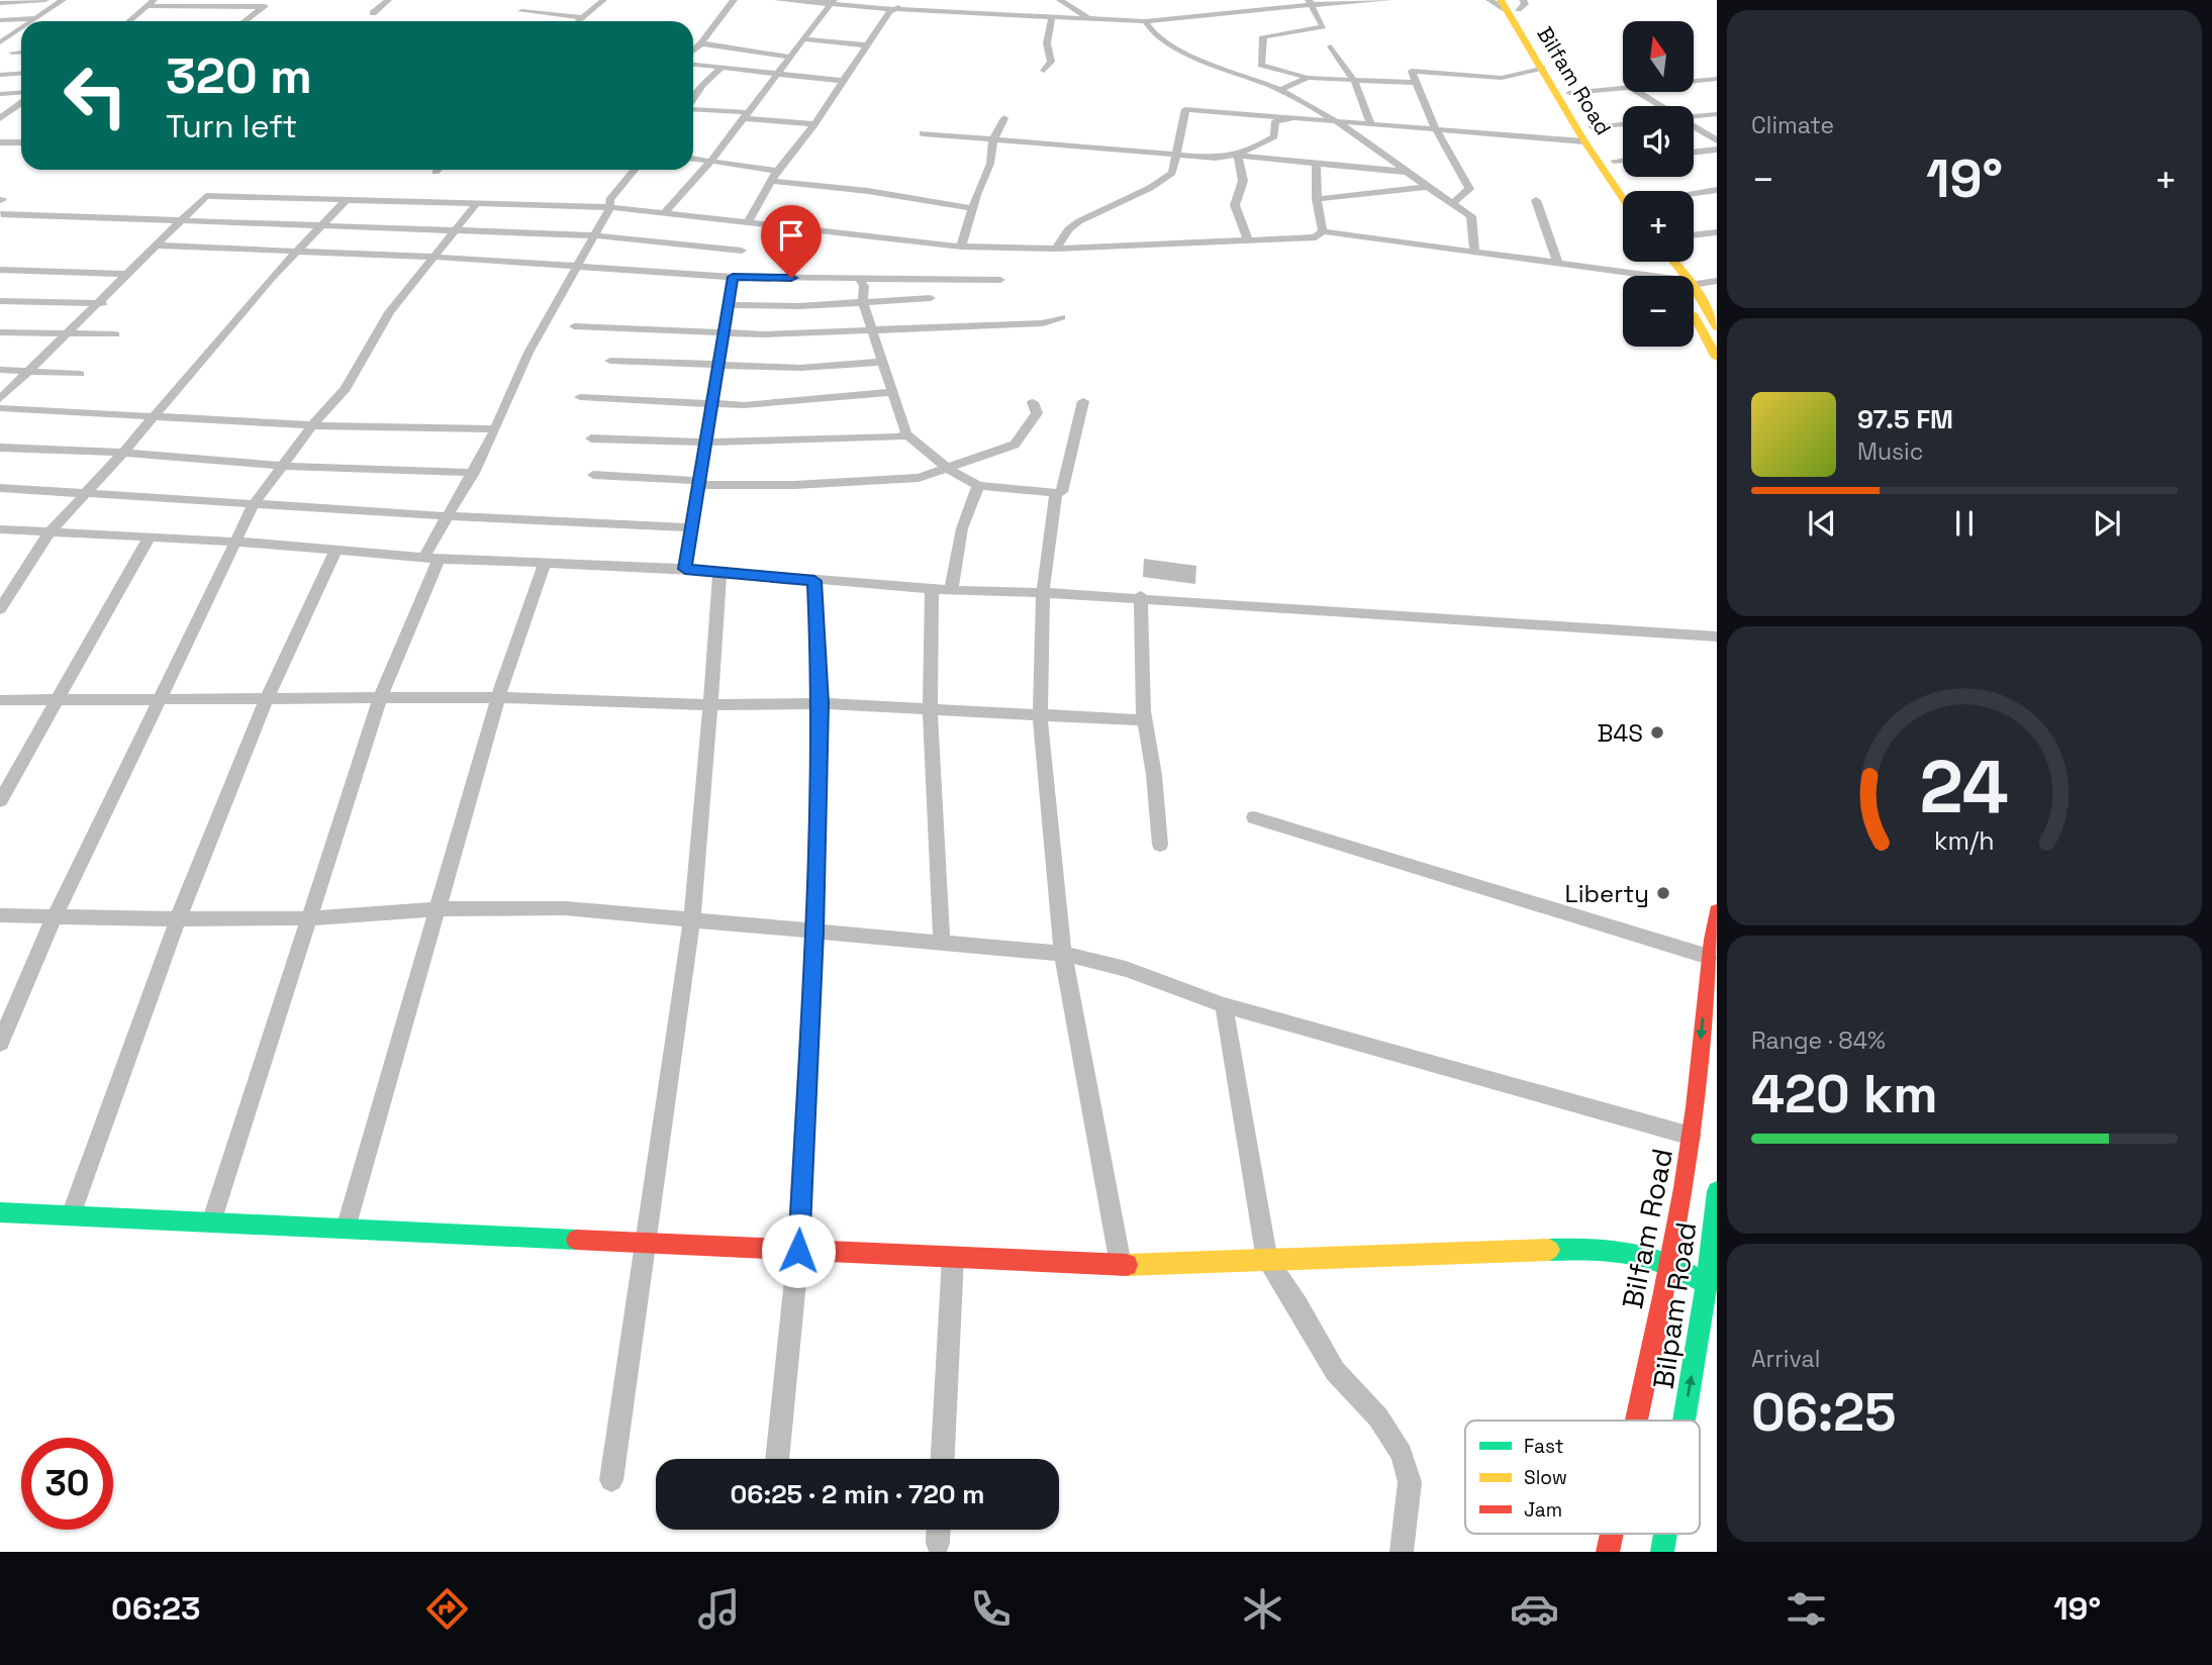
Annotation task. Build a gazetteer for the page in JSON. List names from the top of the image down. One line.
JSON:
{"streets":{"main road":["Bilfam Road","Bilpam Road"]},"one_way":["Bilpam Road"],"places":["B4S","Liberty"],"legend":["Fast","Slow","Jam"],"north":"top","page":{"tile":["Climate",["Range · 84%","420 km"],["Arrival","06:25"]],"map_buttons":["+","−"],"turn":["320 m","Turn left"],"heat":["−","19°","+"],"song":["97.5 FM","Music"],"limit":"30","trip":"06:25 · 2 min · 720 m","tabs":["06:23","19°"],"gauge":["24","km/h"]}}
